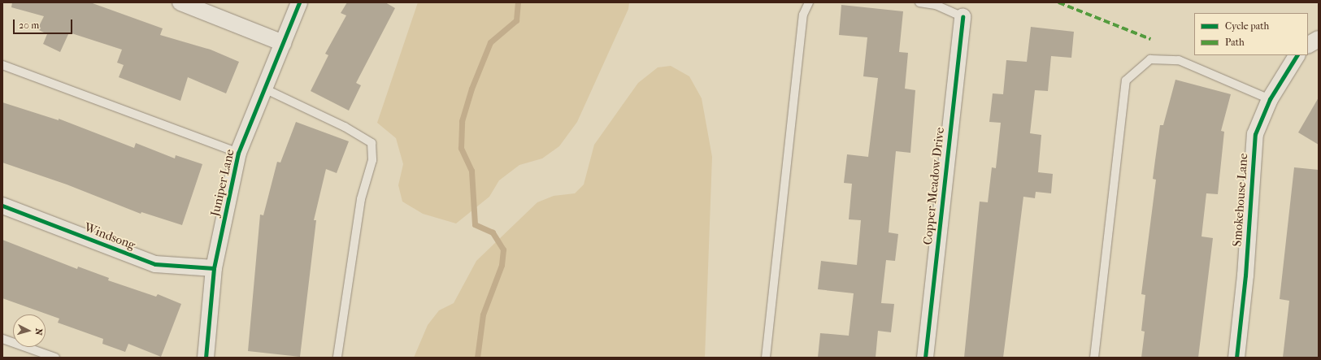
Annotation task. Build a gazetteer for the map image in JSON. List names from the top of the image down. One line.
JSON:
{"streets":{"street":["Juniper Lane","Copper Meadow Drive","Smokehouse Lane","Windsong"]},"crossings":[["Juniper Lane","Windsong"]],"legend":["Cycle path","Path"],"scale_bar":"20 m","north":"right"}
